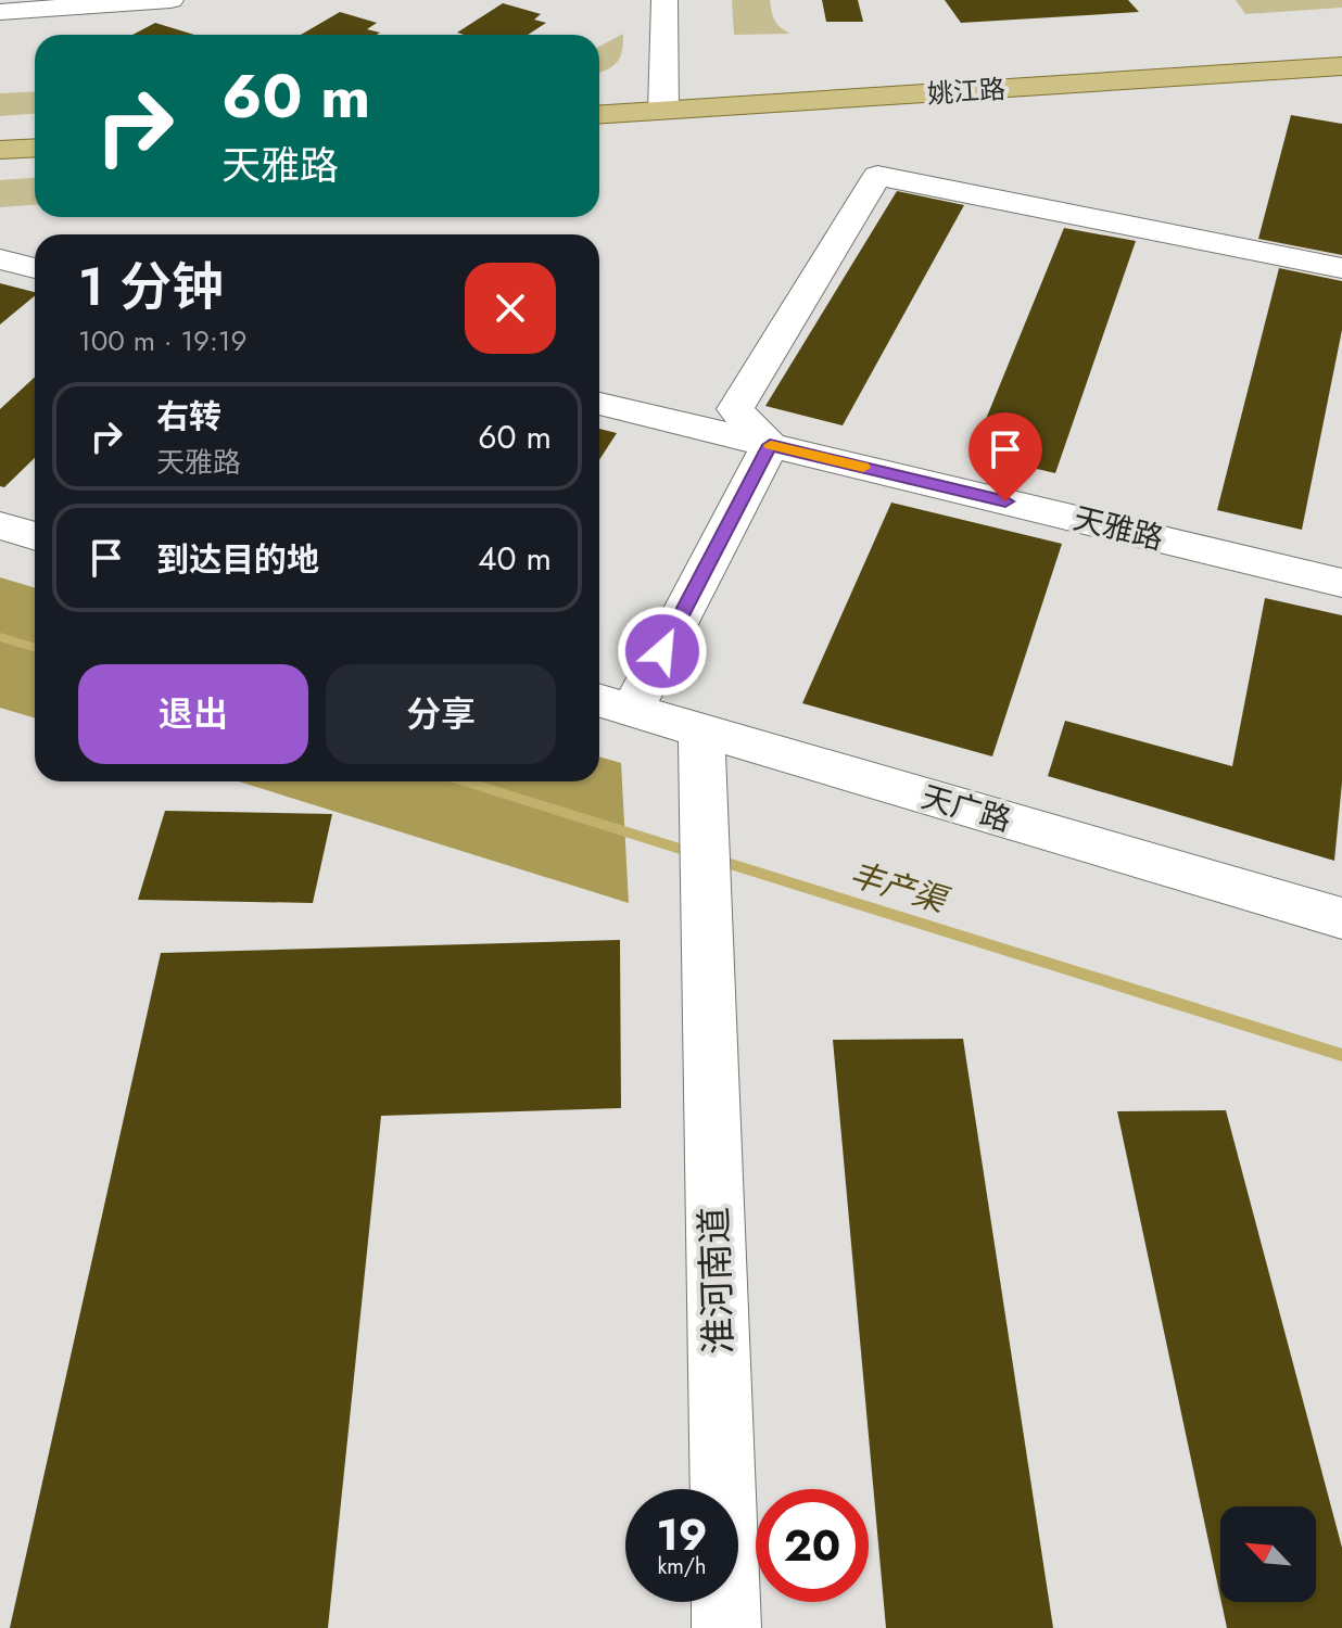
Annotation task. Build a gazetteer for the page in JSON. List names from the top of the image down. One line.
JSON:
{"streets":{"main road":["姚江路"],"street":["天雅路","天广路","淮河南道"]},"crossings":[["天广路","淮河南道"]],"water":["丰产渠"],"north":"top left","page":{"turn":["60 m","天雅路"],"heading":["1 分钟","100 m · 19:19"],"list":[{"name":"右转","note":"天雅路","value":"60 m"},{"name":"到达目的地","value":"40 m"}],"buttons":["退出","分享"],"speed":"19 km/h","limit":"20"}}
